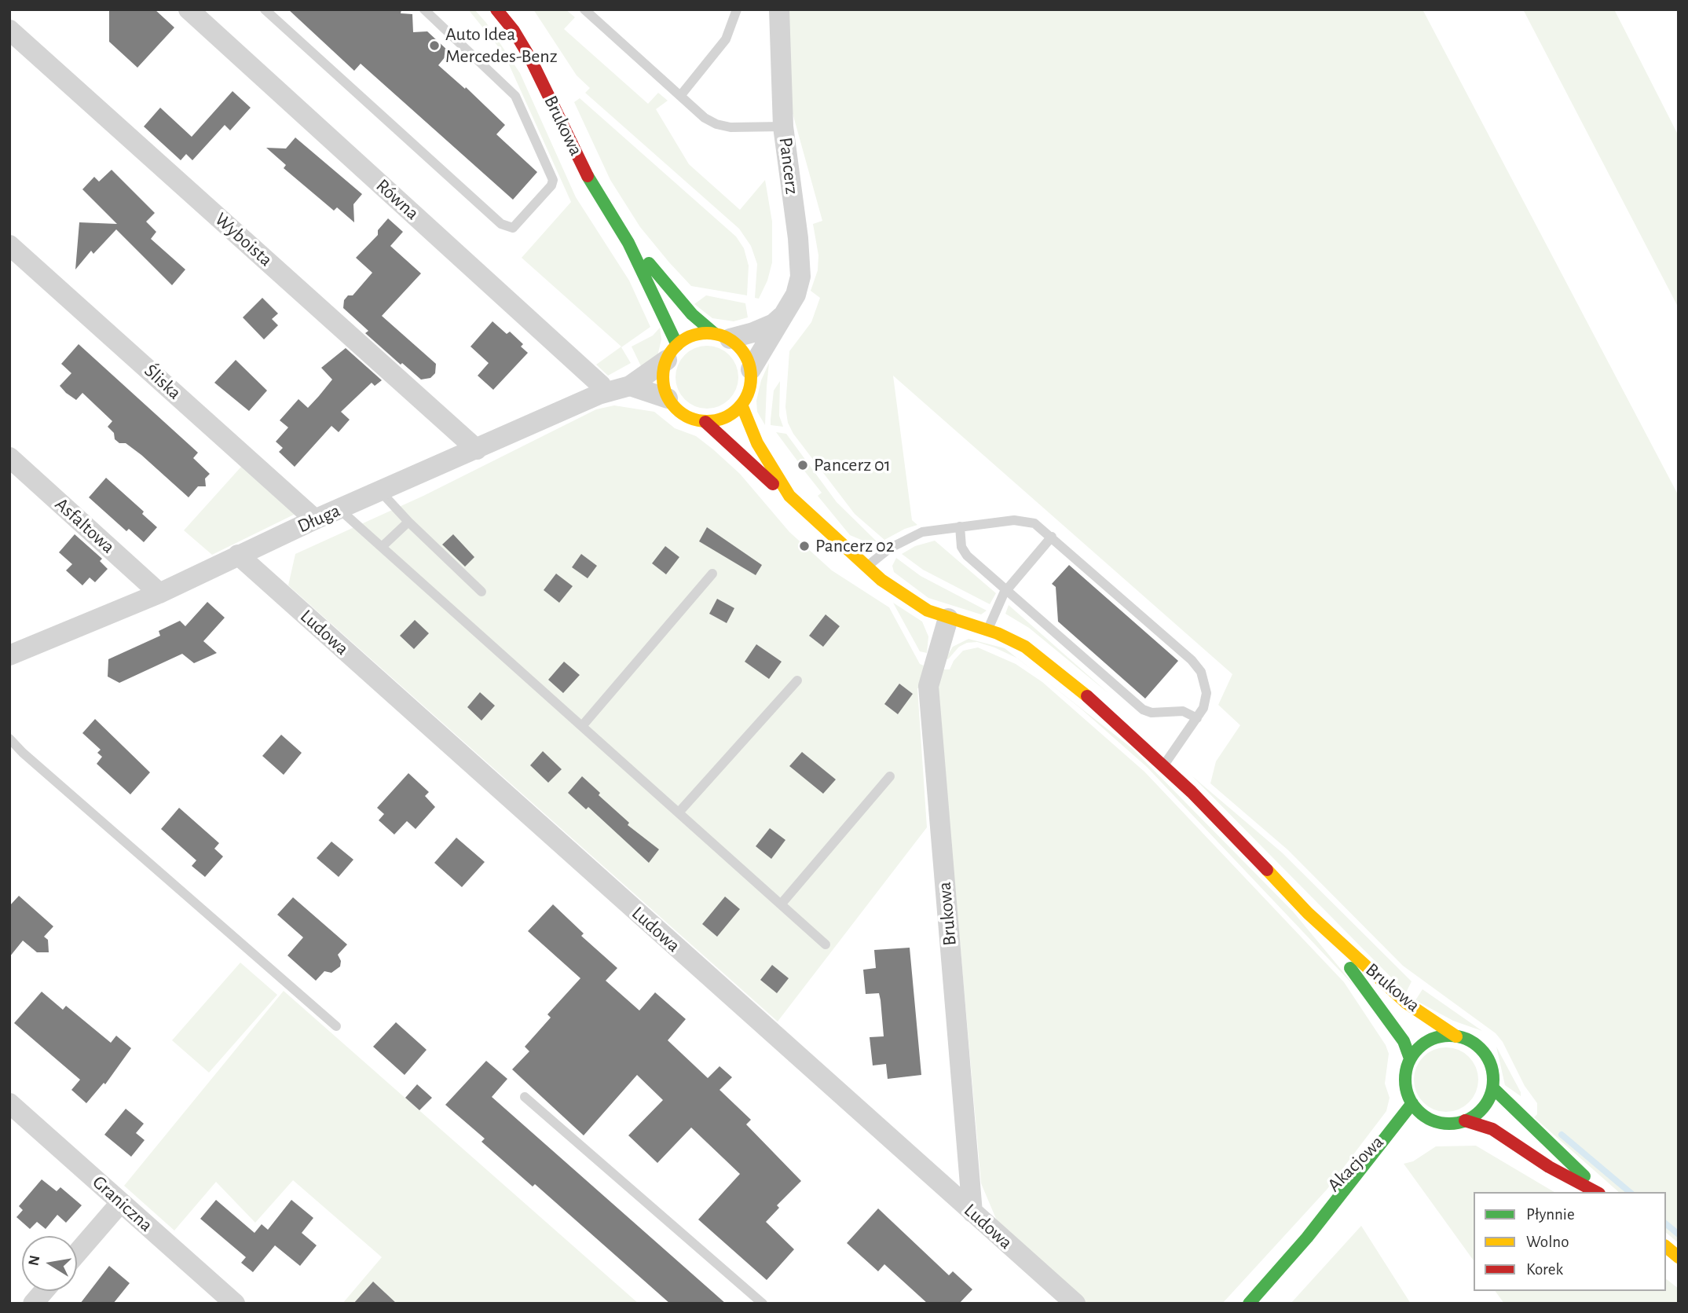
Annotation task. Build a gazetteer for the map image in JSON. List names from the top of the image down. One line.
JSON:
{"streets":{"street":["Brukowa","Pancerz","Równa","Wyboista","Śliska","Długa","Asfaltowa","Ludowa","Akacjowa","Graniczna"]},"crossings":[["Brukowa","Pancerz"],["Brukowa","Długa"],["Brukowa","Ludowa"],["Brukowa","Akacjowa"],["Pancerz","Długa"],["Równa","Długa"],["Wyboista","Długa"],["Śliska","Długa"],["Długa","Asfaltowa"],["Długa","Ludowa"]],"places":["Auto Idea Mercedes-Benz","Pancerz 01","Pancerz 02"],"legend":["Płynnie","Wolno","Korek"],"north":"left"}
